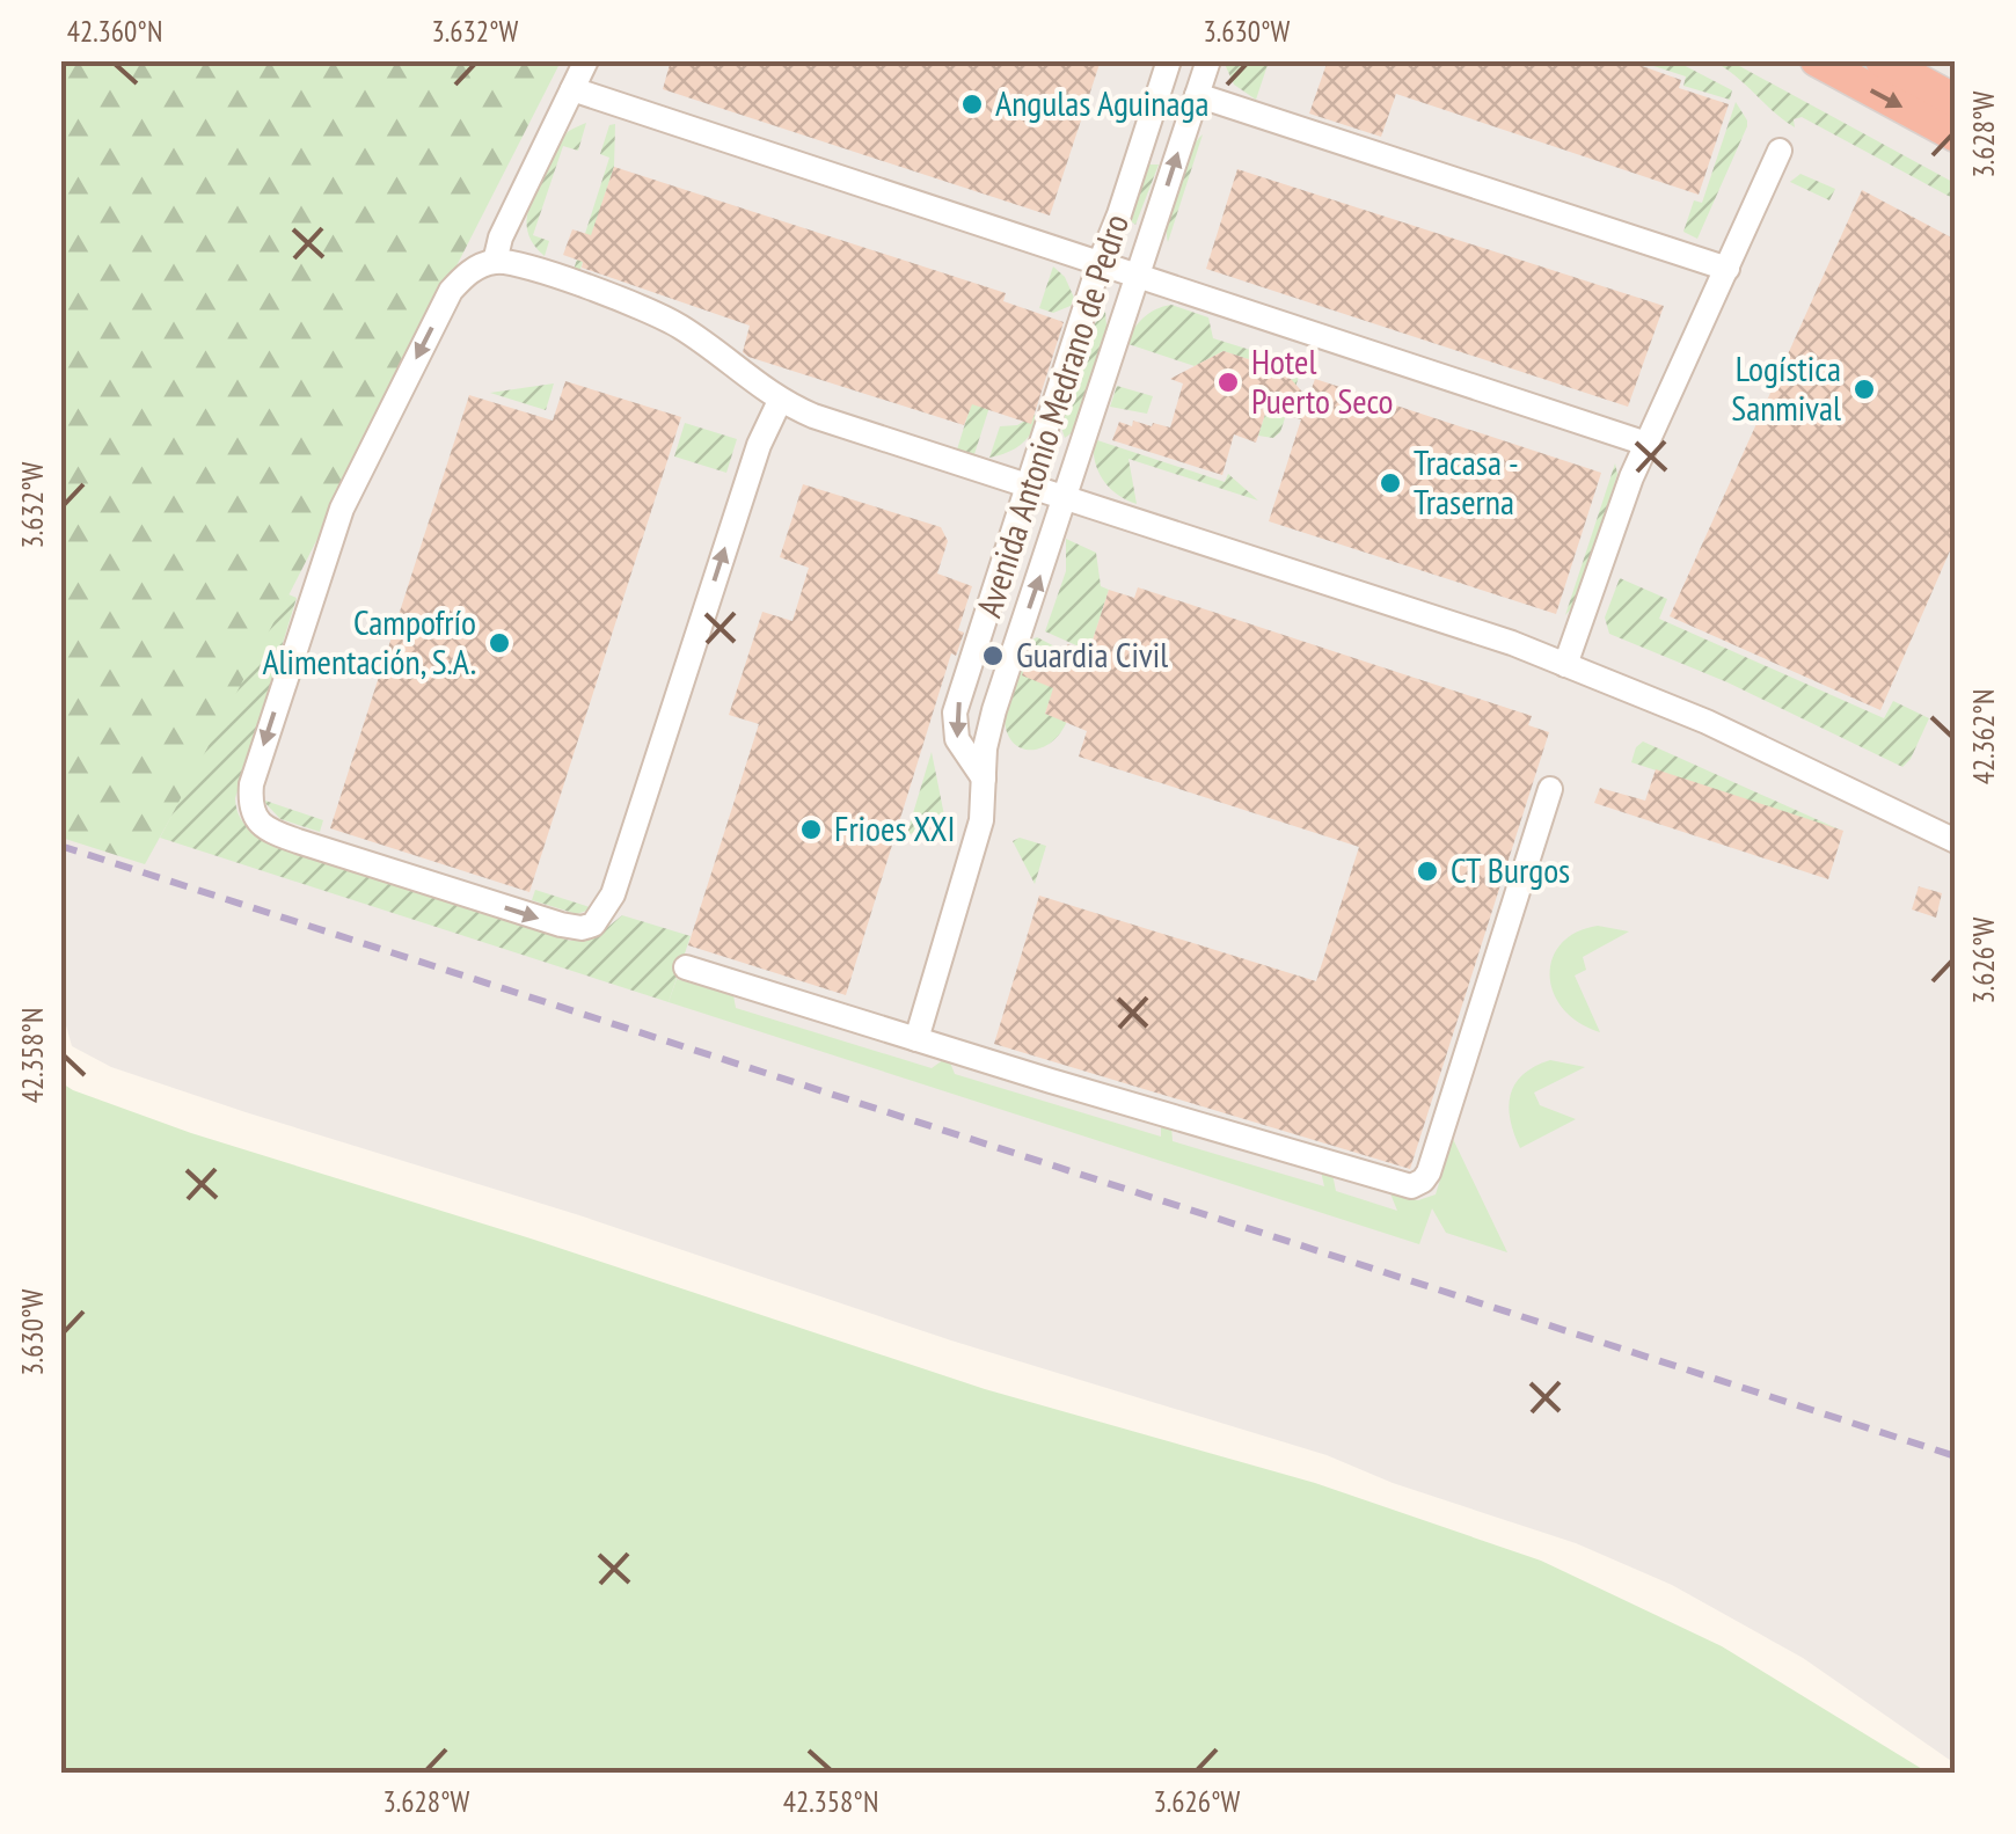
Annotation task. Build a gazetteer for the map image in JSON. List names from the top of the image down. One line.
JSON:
{"streets":{"street":["Avenida Antonio Medrano de Pedro"]},"places":["Angulas Aguinaga","Hotel Puerto Seco","Logística Sanmival","Tracasa - Traserna","Campofrío Alimentación, S.A.","Guardia Civil","Frioes XXI","CT Burgos"],"coordinates":["42.360°N","3.632°W","3.630°W","3.628°W","42.362°N","3.626°W","42.358°N"]}
